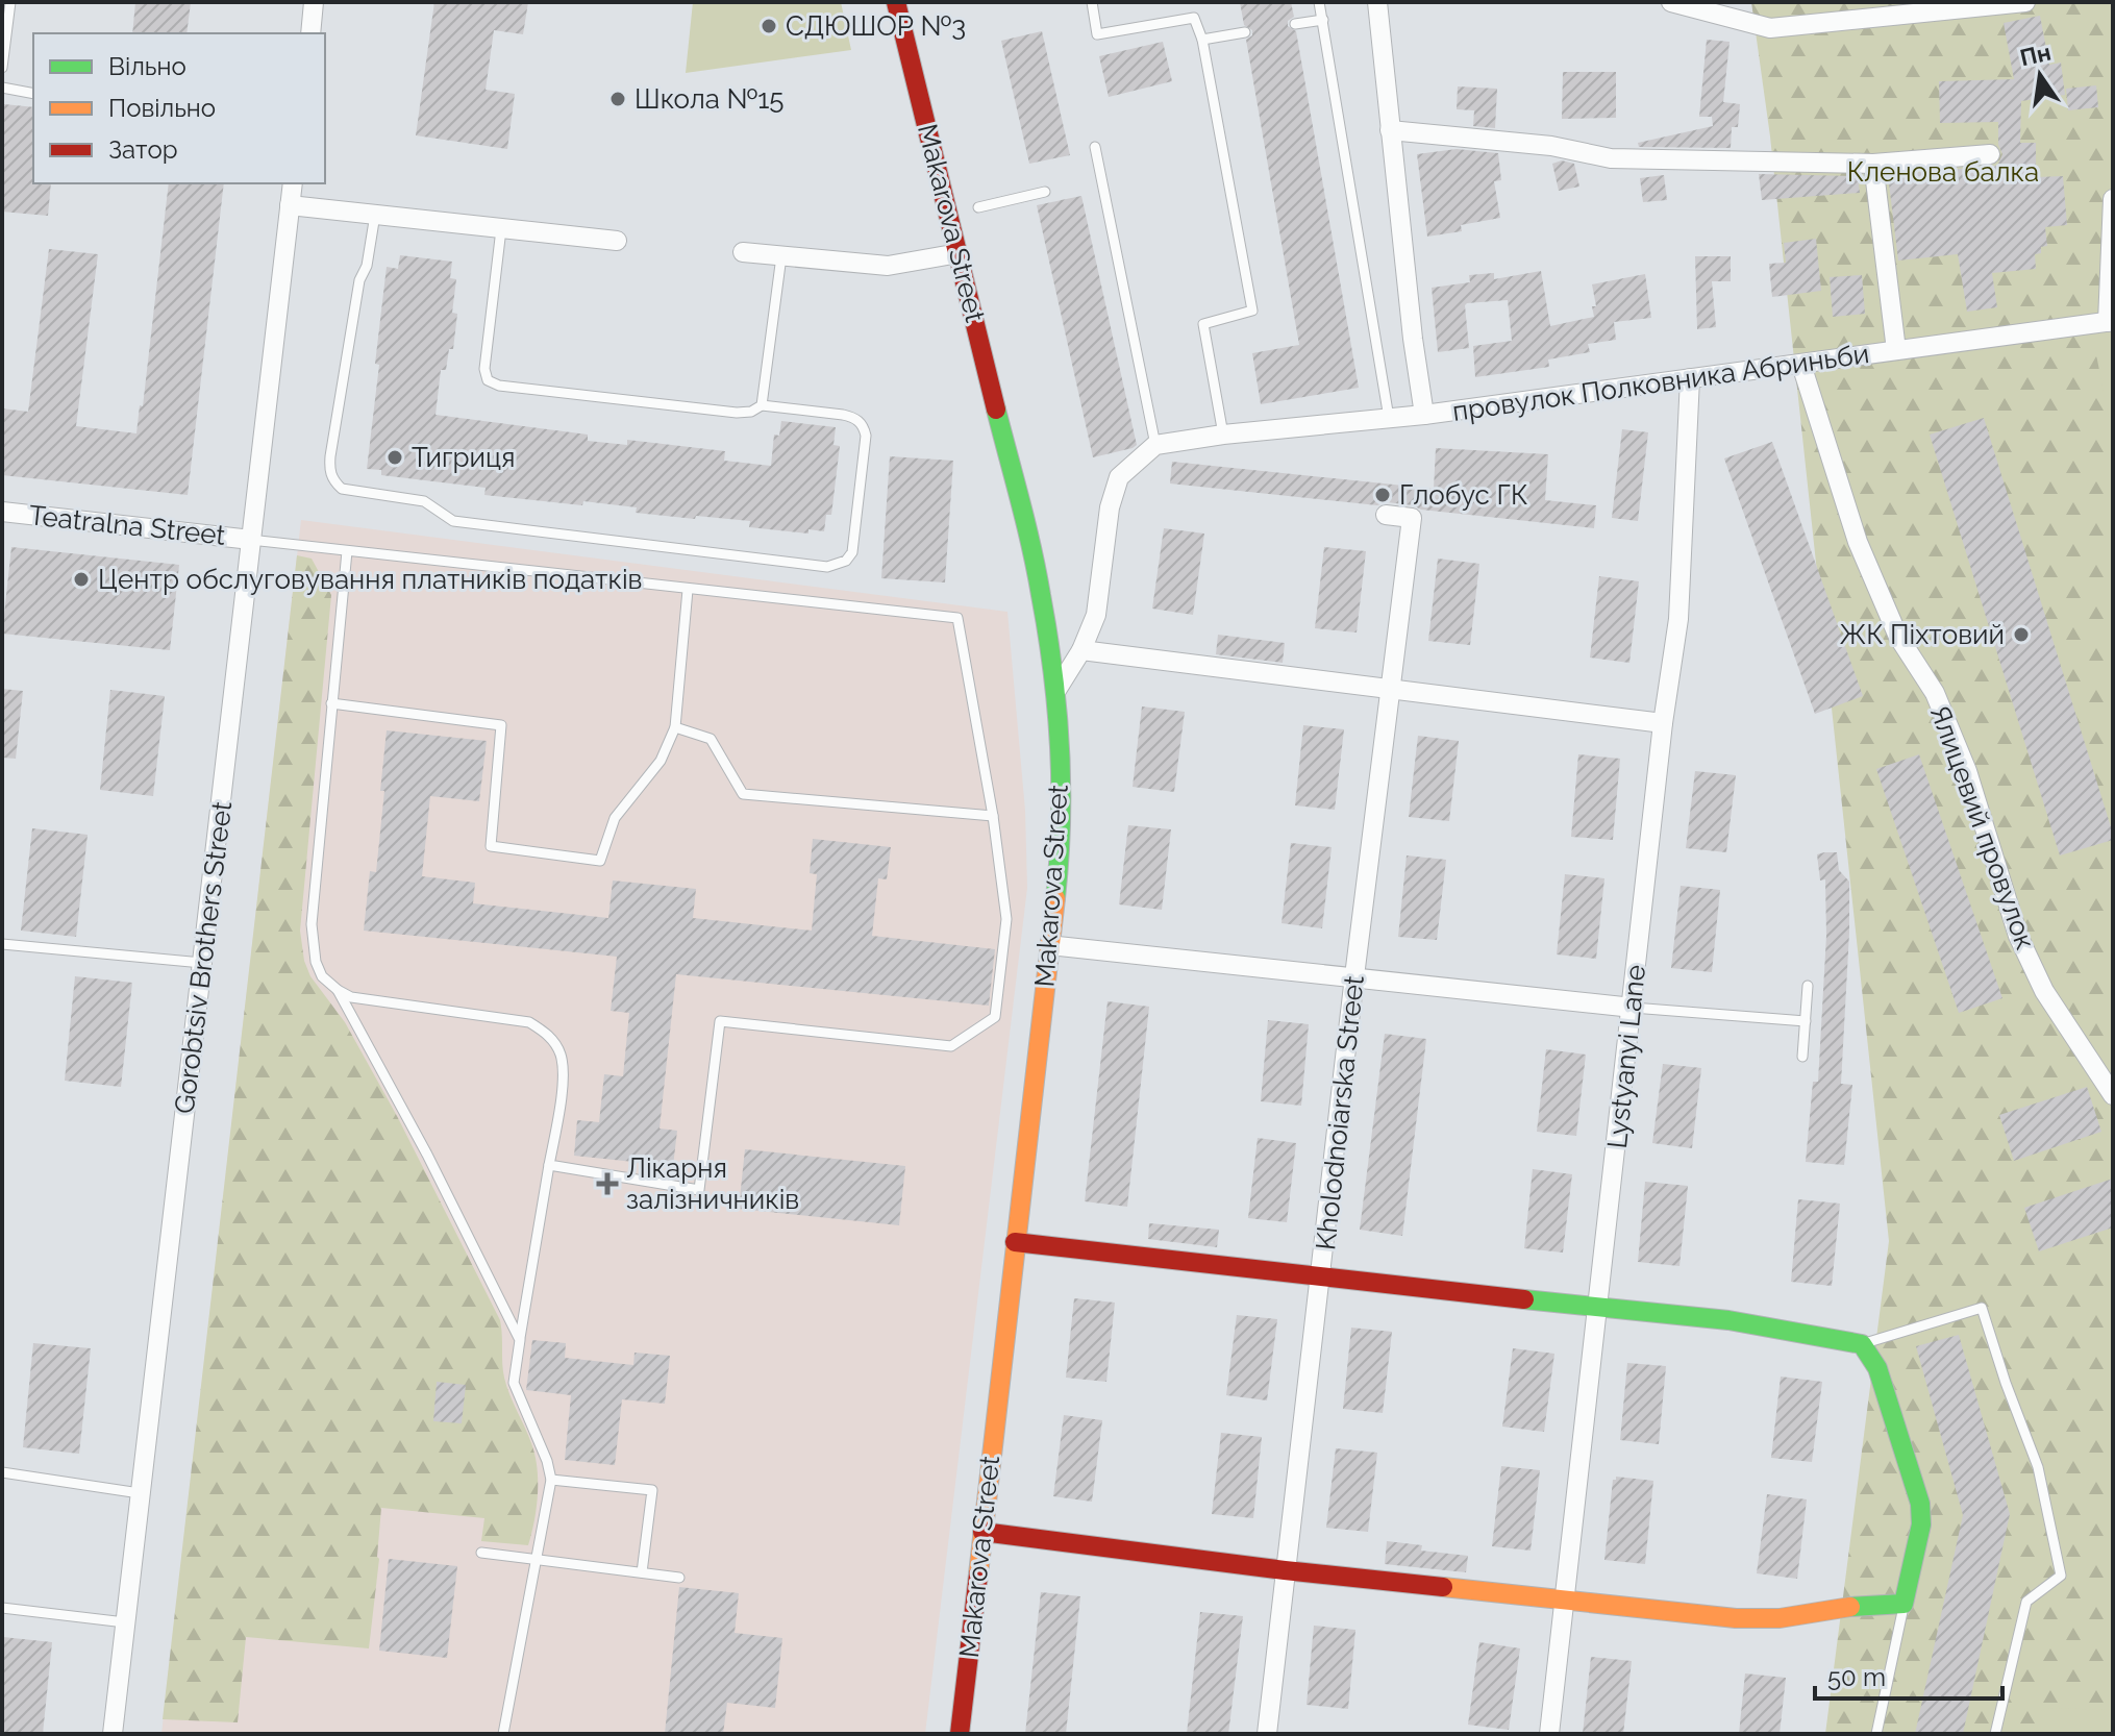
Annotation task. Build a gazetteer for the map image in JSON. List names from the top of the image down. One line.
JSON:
{"streets":{"street":["Makarova Street","провулок Полковника Абриньби","Teatralna Street","Ялицевий провулок","Gorobtsiv Brothers Street","Lystyanyi Lane","Kholodnoiarska Street"]},"crossings":[["провулок Полковника Абриньби","Ялицевий провулок"],["провулок Полковника Абриньби","Lystyanyi Lane"],["Teatralna Street","Gorobtsiv Brothers Street"]],"parks":["Кленова балка"],"places":{"other":["СДЮШОР №3","Школа №15","Тигриця","Глобус ГК","Центр обслуговування платників податків","ЖК Піхтовий"],"health":["Лікарня залізничників"]},"legend":["Вільно","Повільно","Затор"],"scale_bar":"50 m","north":"top"}
